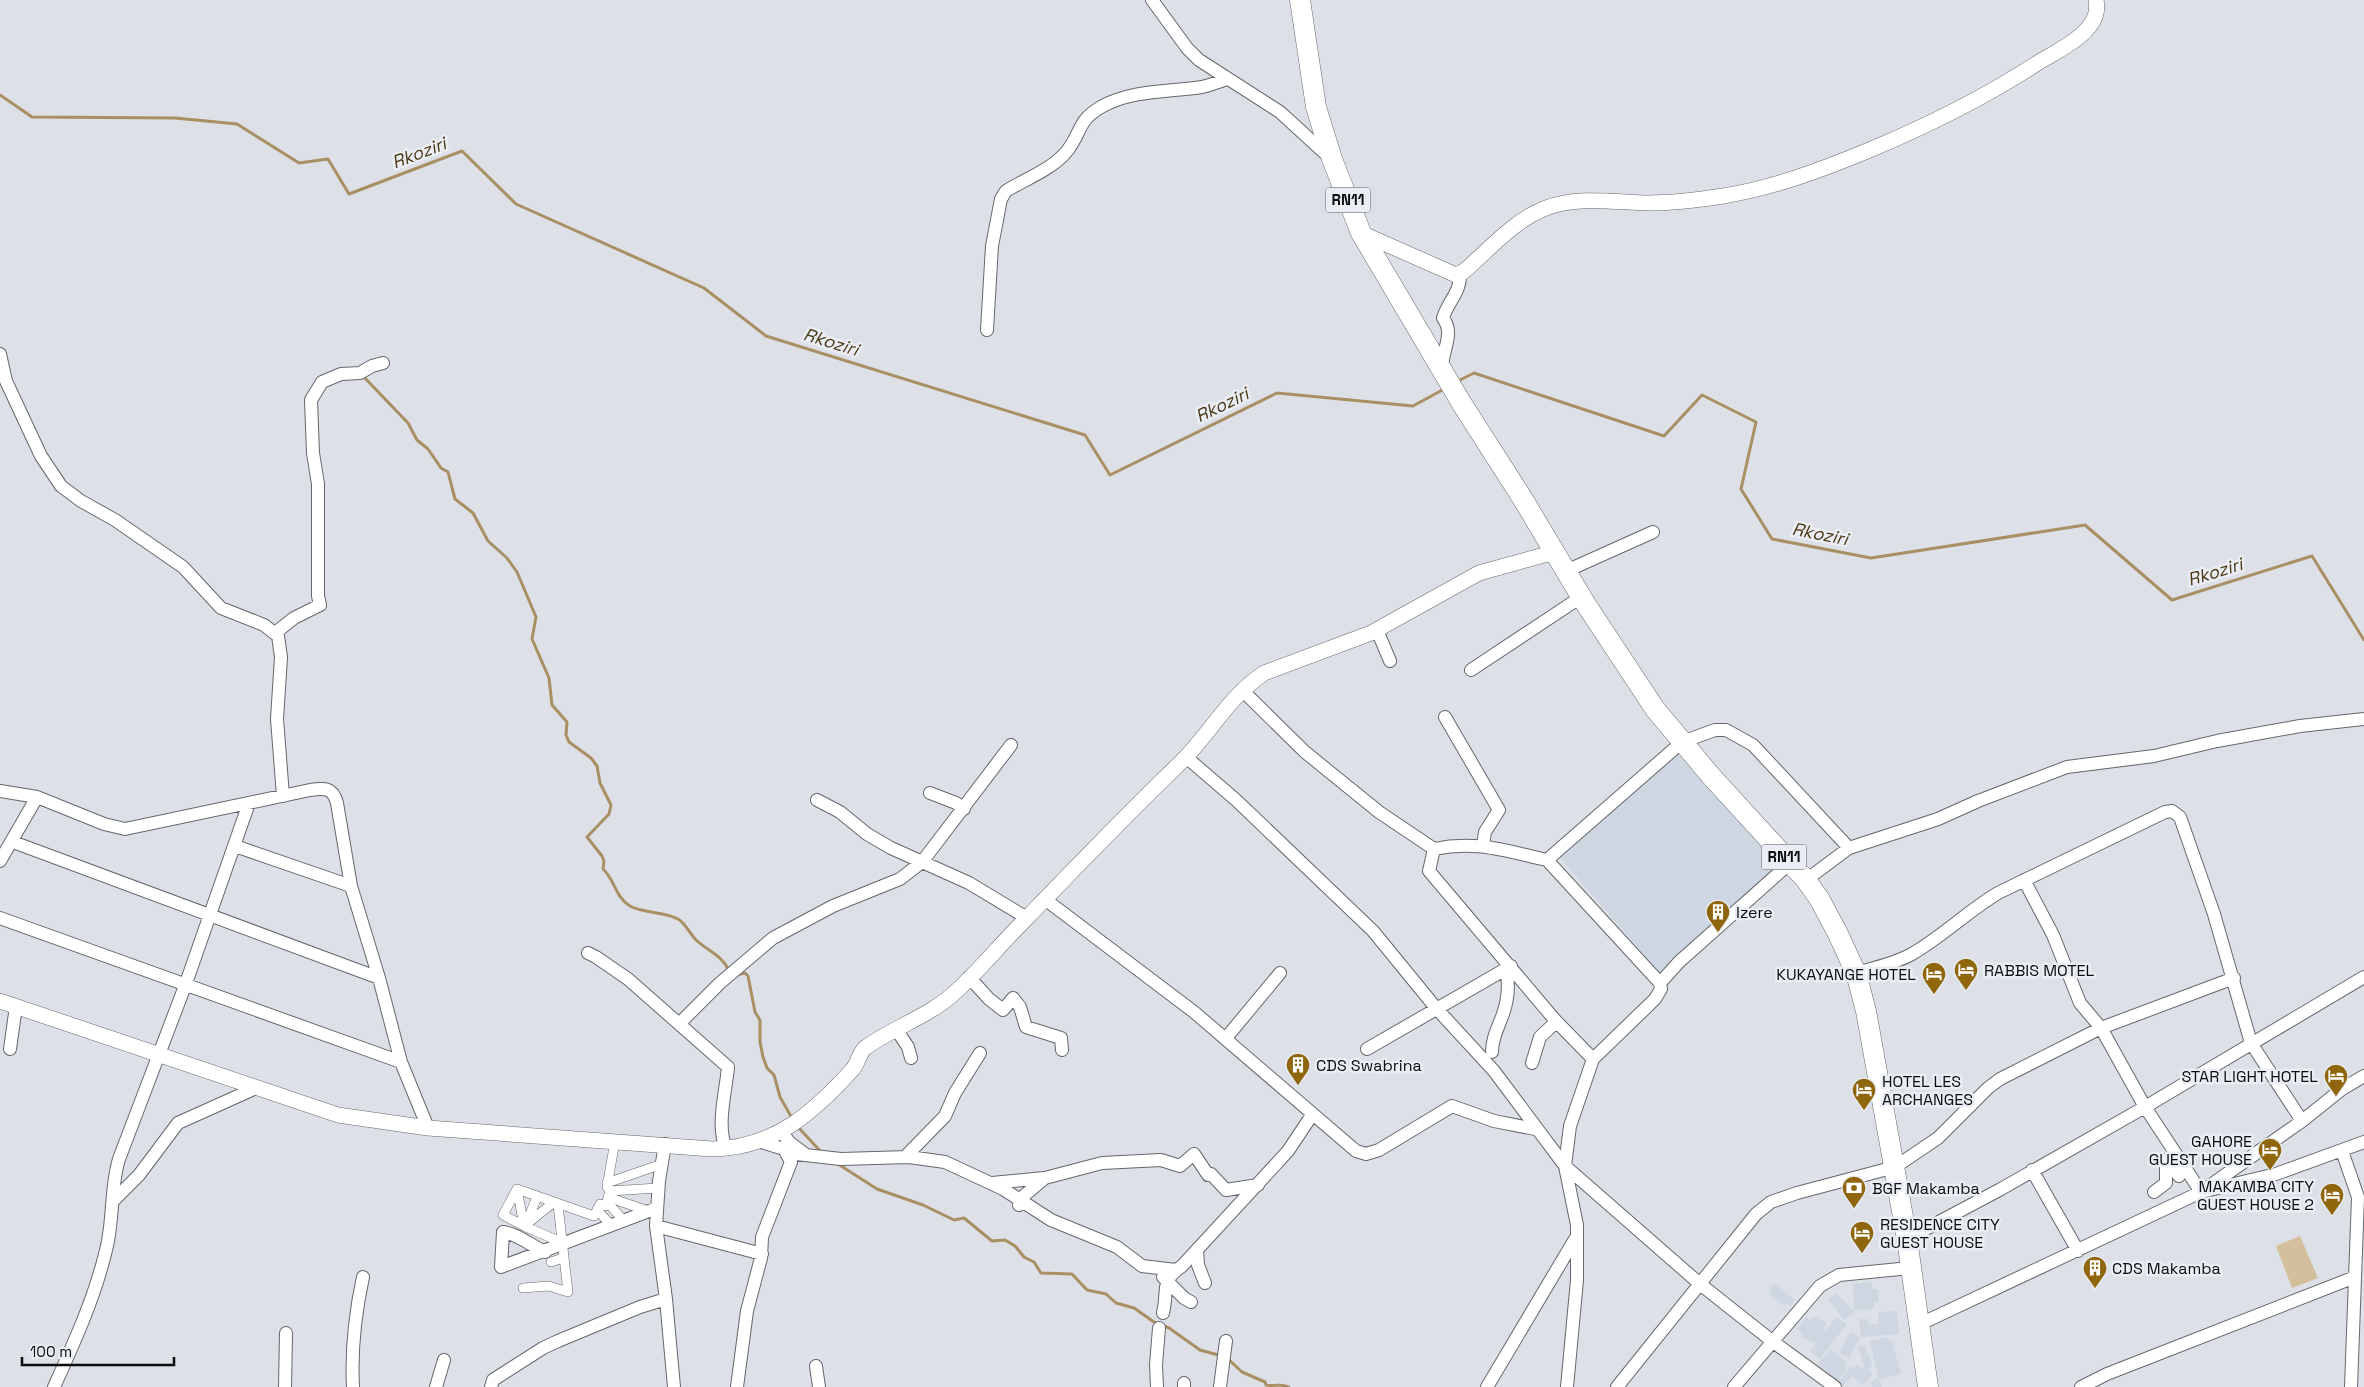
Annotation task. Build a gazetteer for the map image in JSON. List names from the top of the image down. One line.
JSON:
{"streets":{"main road":["RN11"]},"water":["Rkoziri"],"places":{"building":["Izere","CDS Swabrina","CDS Makamba"],"hotel":["RABBIS MOTEL","KUKAYANGE HOTEL","STAR LIGHT HOTEL","HOTEL LES ARCHANGES","GAHORE GUEST HOUSE","MAKAMBA CITY GUEST HOUSE 2","RESIDENCE CITY GUEST HOUSE"],"bank":["BGF Makamba"]},"scale_bar":"100 m"}
